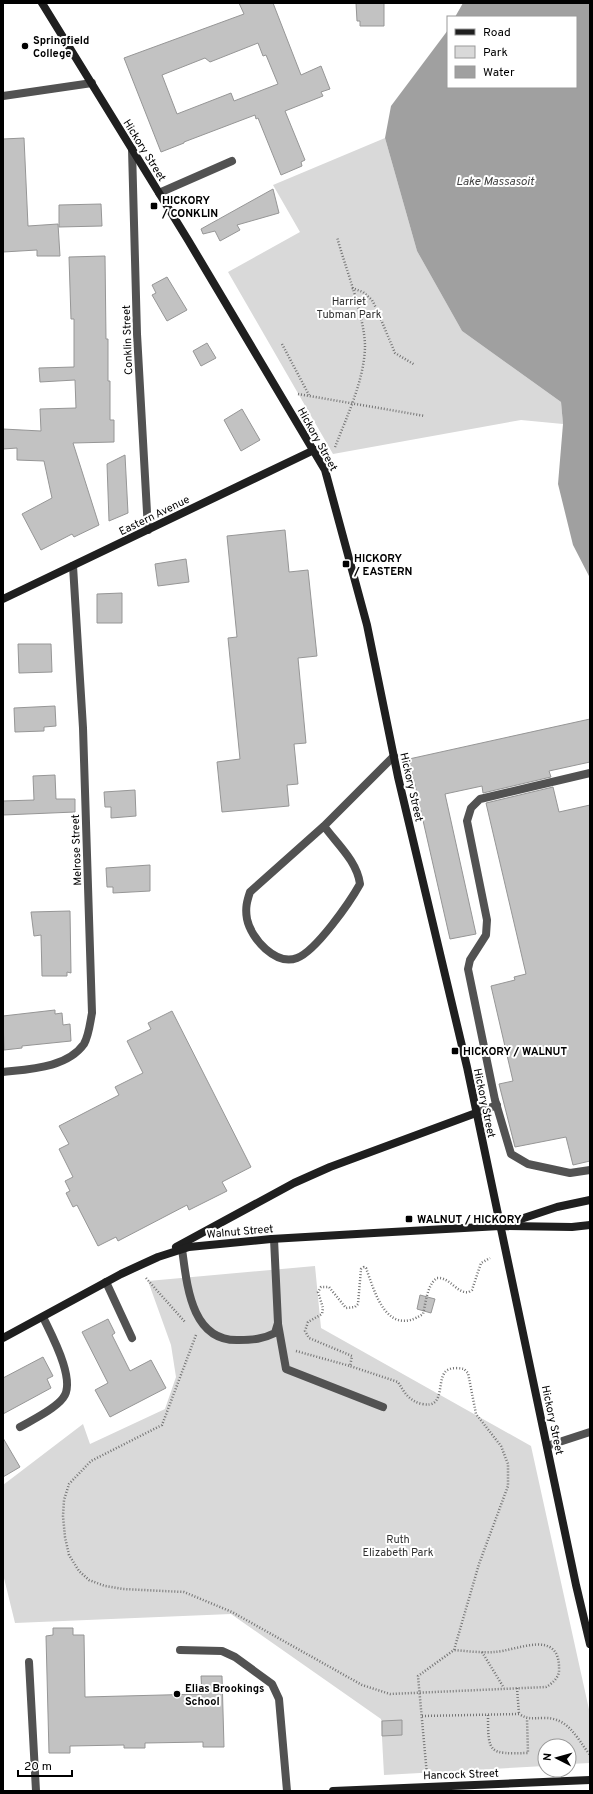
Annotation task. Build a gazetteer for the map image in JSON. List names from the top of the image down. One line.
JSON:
{"streets":{"street":["Hickory Street","Conklin Street","Eastern Avenue","Melrose Street","Walnut Street","Hancock Street"]},"crossings":[["Hickory Street","Conklin Street"],["Hickory Street","Eastern Avenue"],["Hickory Street","Walnut Street"],["Conklin Street","Eastern Avenue"],["Eastern Avenue","Melrose Street"]],"water":["Lake Massasoit"],"parks":["Harriet Tubman Park","Ruth Elizabeth Park"],"places":{"other":["Springfield College","Elias Brookings School"],"transit":["HICKORY / CONKLIN","HICKORY / EASTERN","HICKORY / WALNUT","WALNUT / HICKORY"]},"legend":["Road","Park","Water"],"scale_bar":"20 m","north":"left"}
